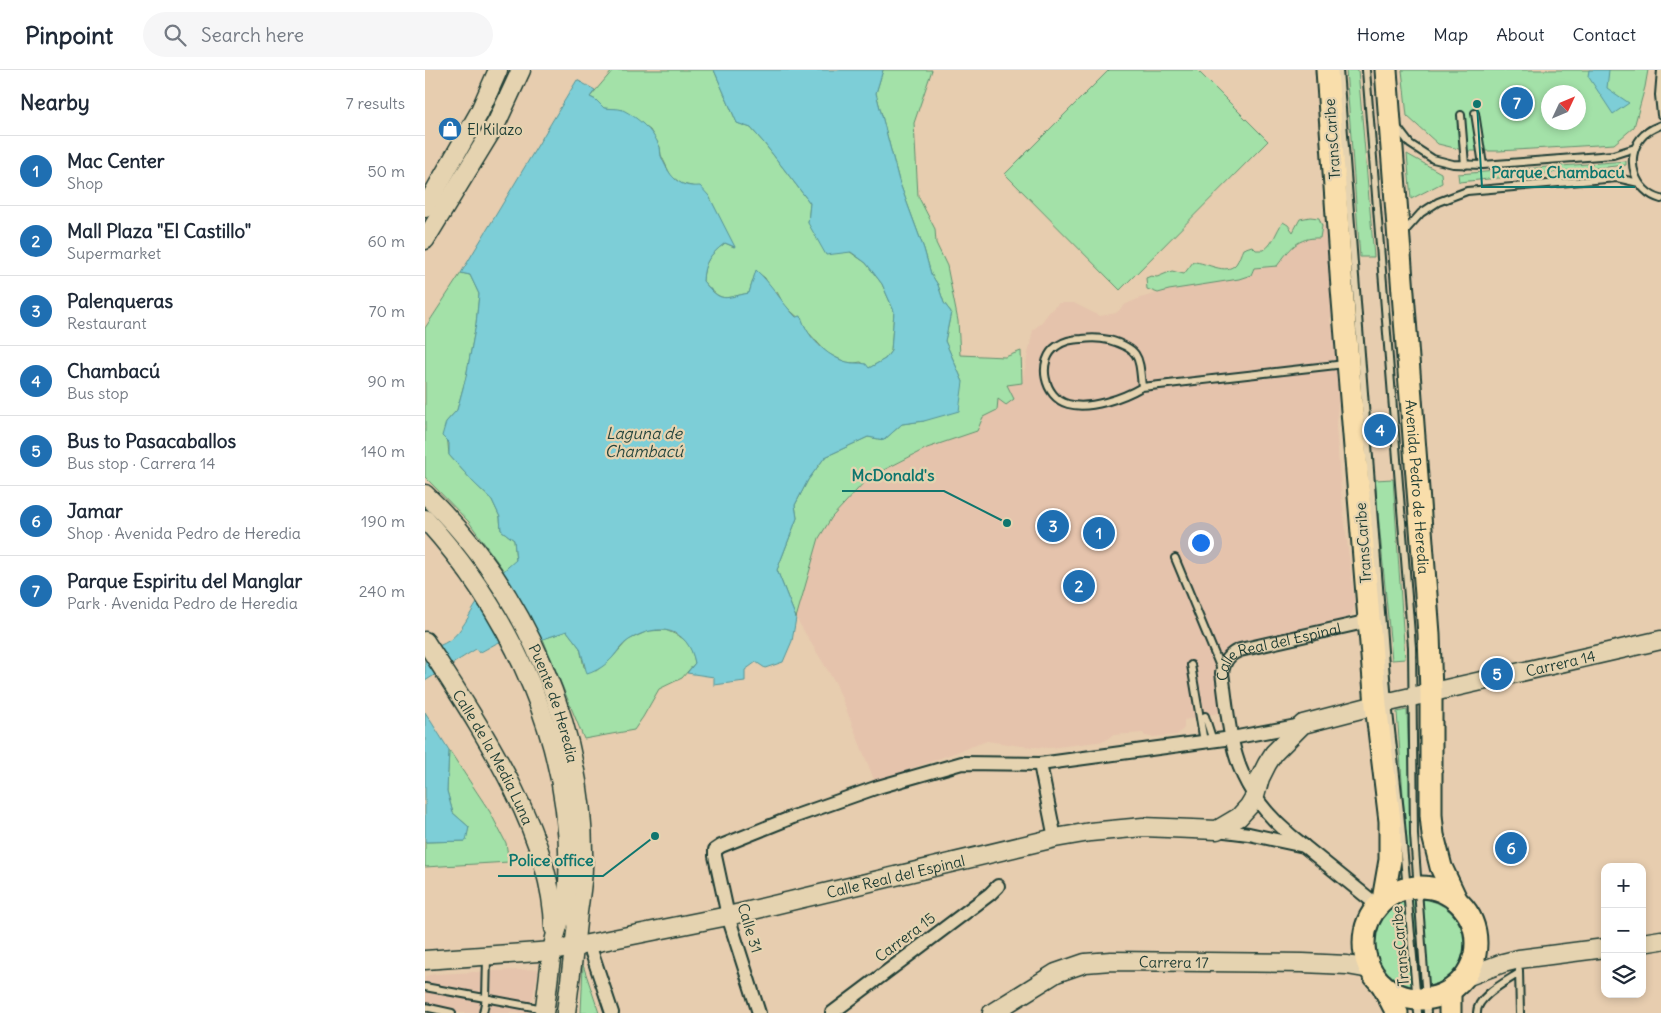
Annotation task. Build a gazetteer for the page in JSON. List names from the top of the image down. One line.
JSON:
{"streets":{"highway":["Avenida Pedro de Heredia"],"main road":["Calle Real del Espinal","Carrera 14","Puente de Heredia","Calle de la Media Luna","Carrera 17"],"street":["Calle 31","Carrera 15"],"lane":["TransCaribe"]},"crossings":[["TransCaribe","Avenida Pedro de Heredia"],["TransCaribe","Calle Real del Espinal"],["TransCaribe","Carrera 14"],["TransCaribe","Carrera 17"],["Avenida Pedro de Heredia","Calle Real del Espinal"],["Avenida Pedro de Heredia","Carrera 14"],["Avenida Pedro de Heredia","Carrera 17"],["Calle Real del Espinal","Puente de Heredia"],["Calle Real del Espinal","Calle de la Media Luna"],["Calle Real del Espinal","Calle 31"],["Calle Real del Espinal","Carrera 17"],["Puente de Heredia","Calle de la Media Luna"]],"water":["Laguna de Chambacú"],"places":{"other":["Parque Chambacú","McDonald's","Police office"],"shop":["El Kilazo"]},"north":"top right","page":{"header":"Pinpoint","search":"Search here","nav":["Home","Map","About","Contact"],"heading":["Nearby","7 results"],"pins":["7","4","3","1","2","5","6"],"list":[{"mark":"1","name":"Mac Center","note":"Shop","value":"50 m"},{"mark":"2","name":"Mall Plaza \"El Castillo\"","note":"Supermarket","value":"60 m"},{"mark":"3","name":"Palenqueras","note":"Restaurant","value":"70 m"},{"mark":"4","name":"Chambacú","note":"Bus stop","value":"90 m"},{"mark":"5","name":"Bus to Pasacaballos","note":"Bus stop · Carrera 14","value":"140 m"},{"mark":"6","name":"Jamar","note":"Shop · Avenida Pedro de Heredia","value":"190 m"},{"mark":"7","name":"Parque Espiritu del Manglar","note":"Park · Avenida Pedro de Heredia","value":"240 m"}],"map_buttons":["+","−"]}}
